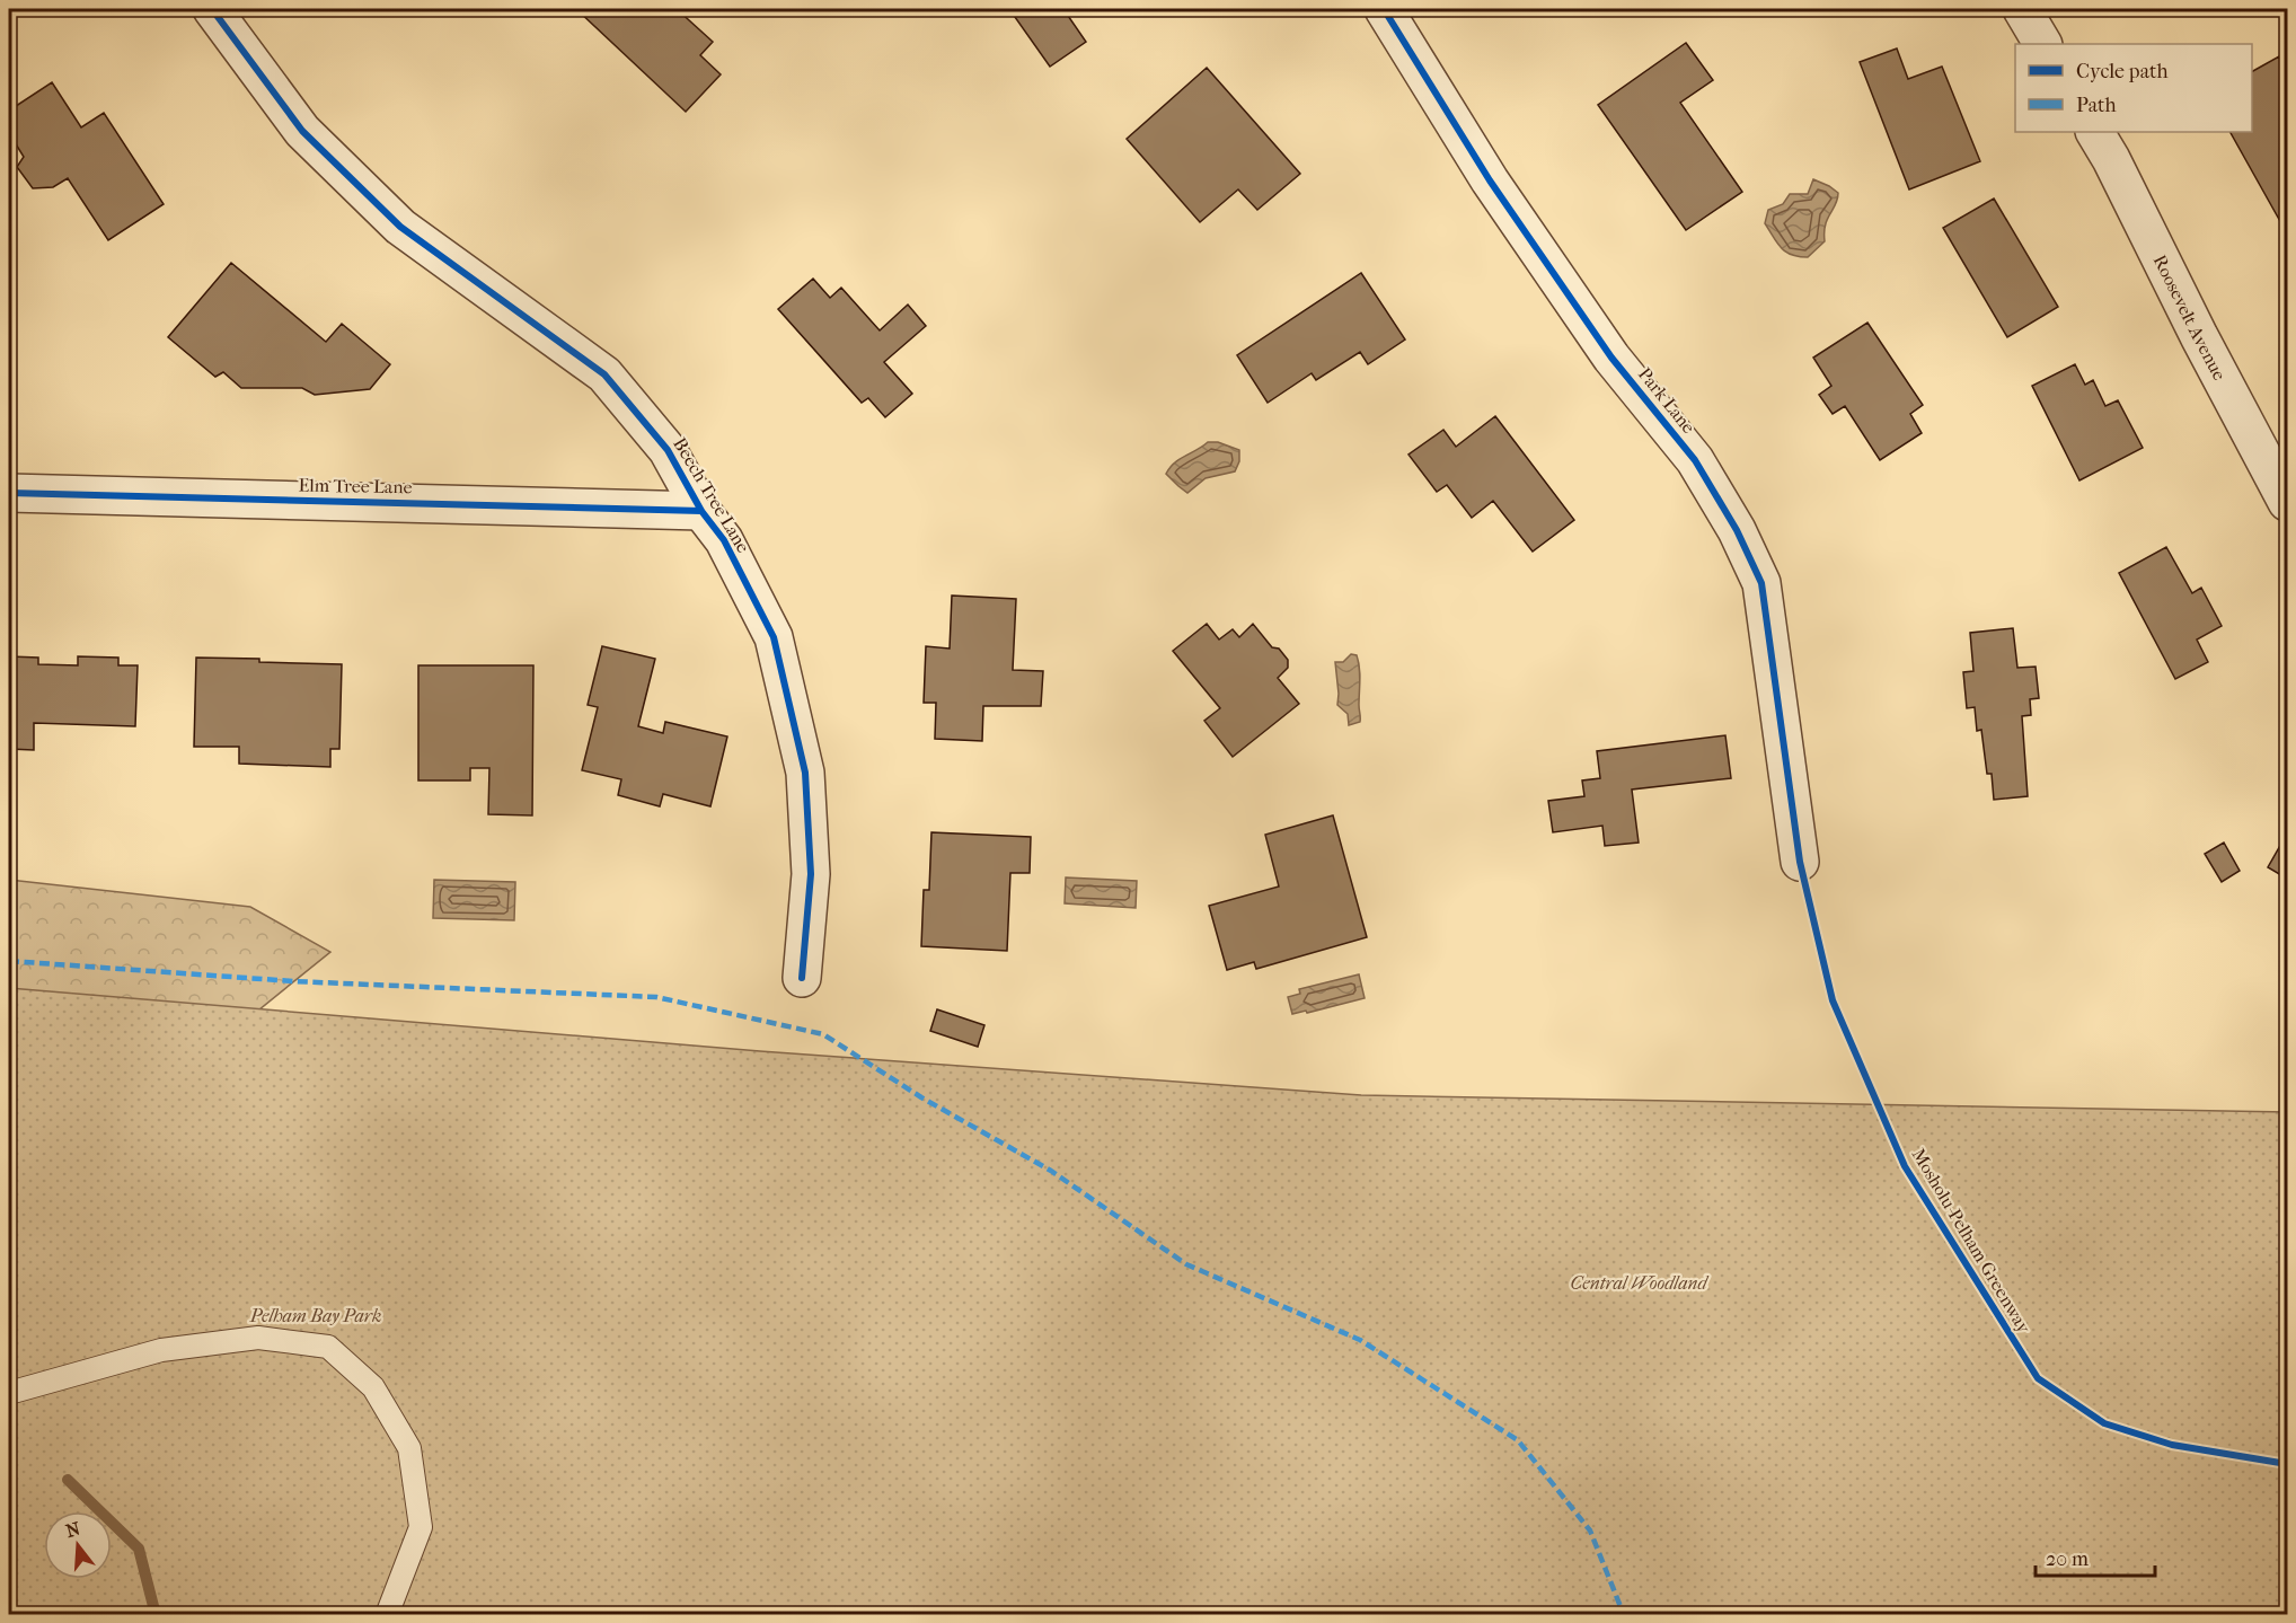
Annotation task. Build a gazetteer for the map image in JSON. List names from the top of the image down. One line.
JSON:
{"streets":{"street":["Roosevelt Avenue","Park Lane","Elm Tree Lane","Beech Tree Lane"],"cycle path":["Mosholu-Pelham Greenway"]},"crossings":[["Elm Tree Lane","Beech Tree Lane"]],"parks":["Central Woodland","Pelham Bay Park"],"legend":["Cycle path","Path"],"scale_bar":"20 m","north":"top"}
